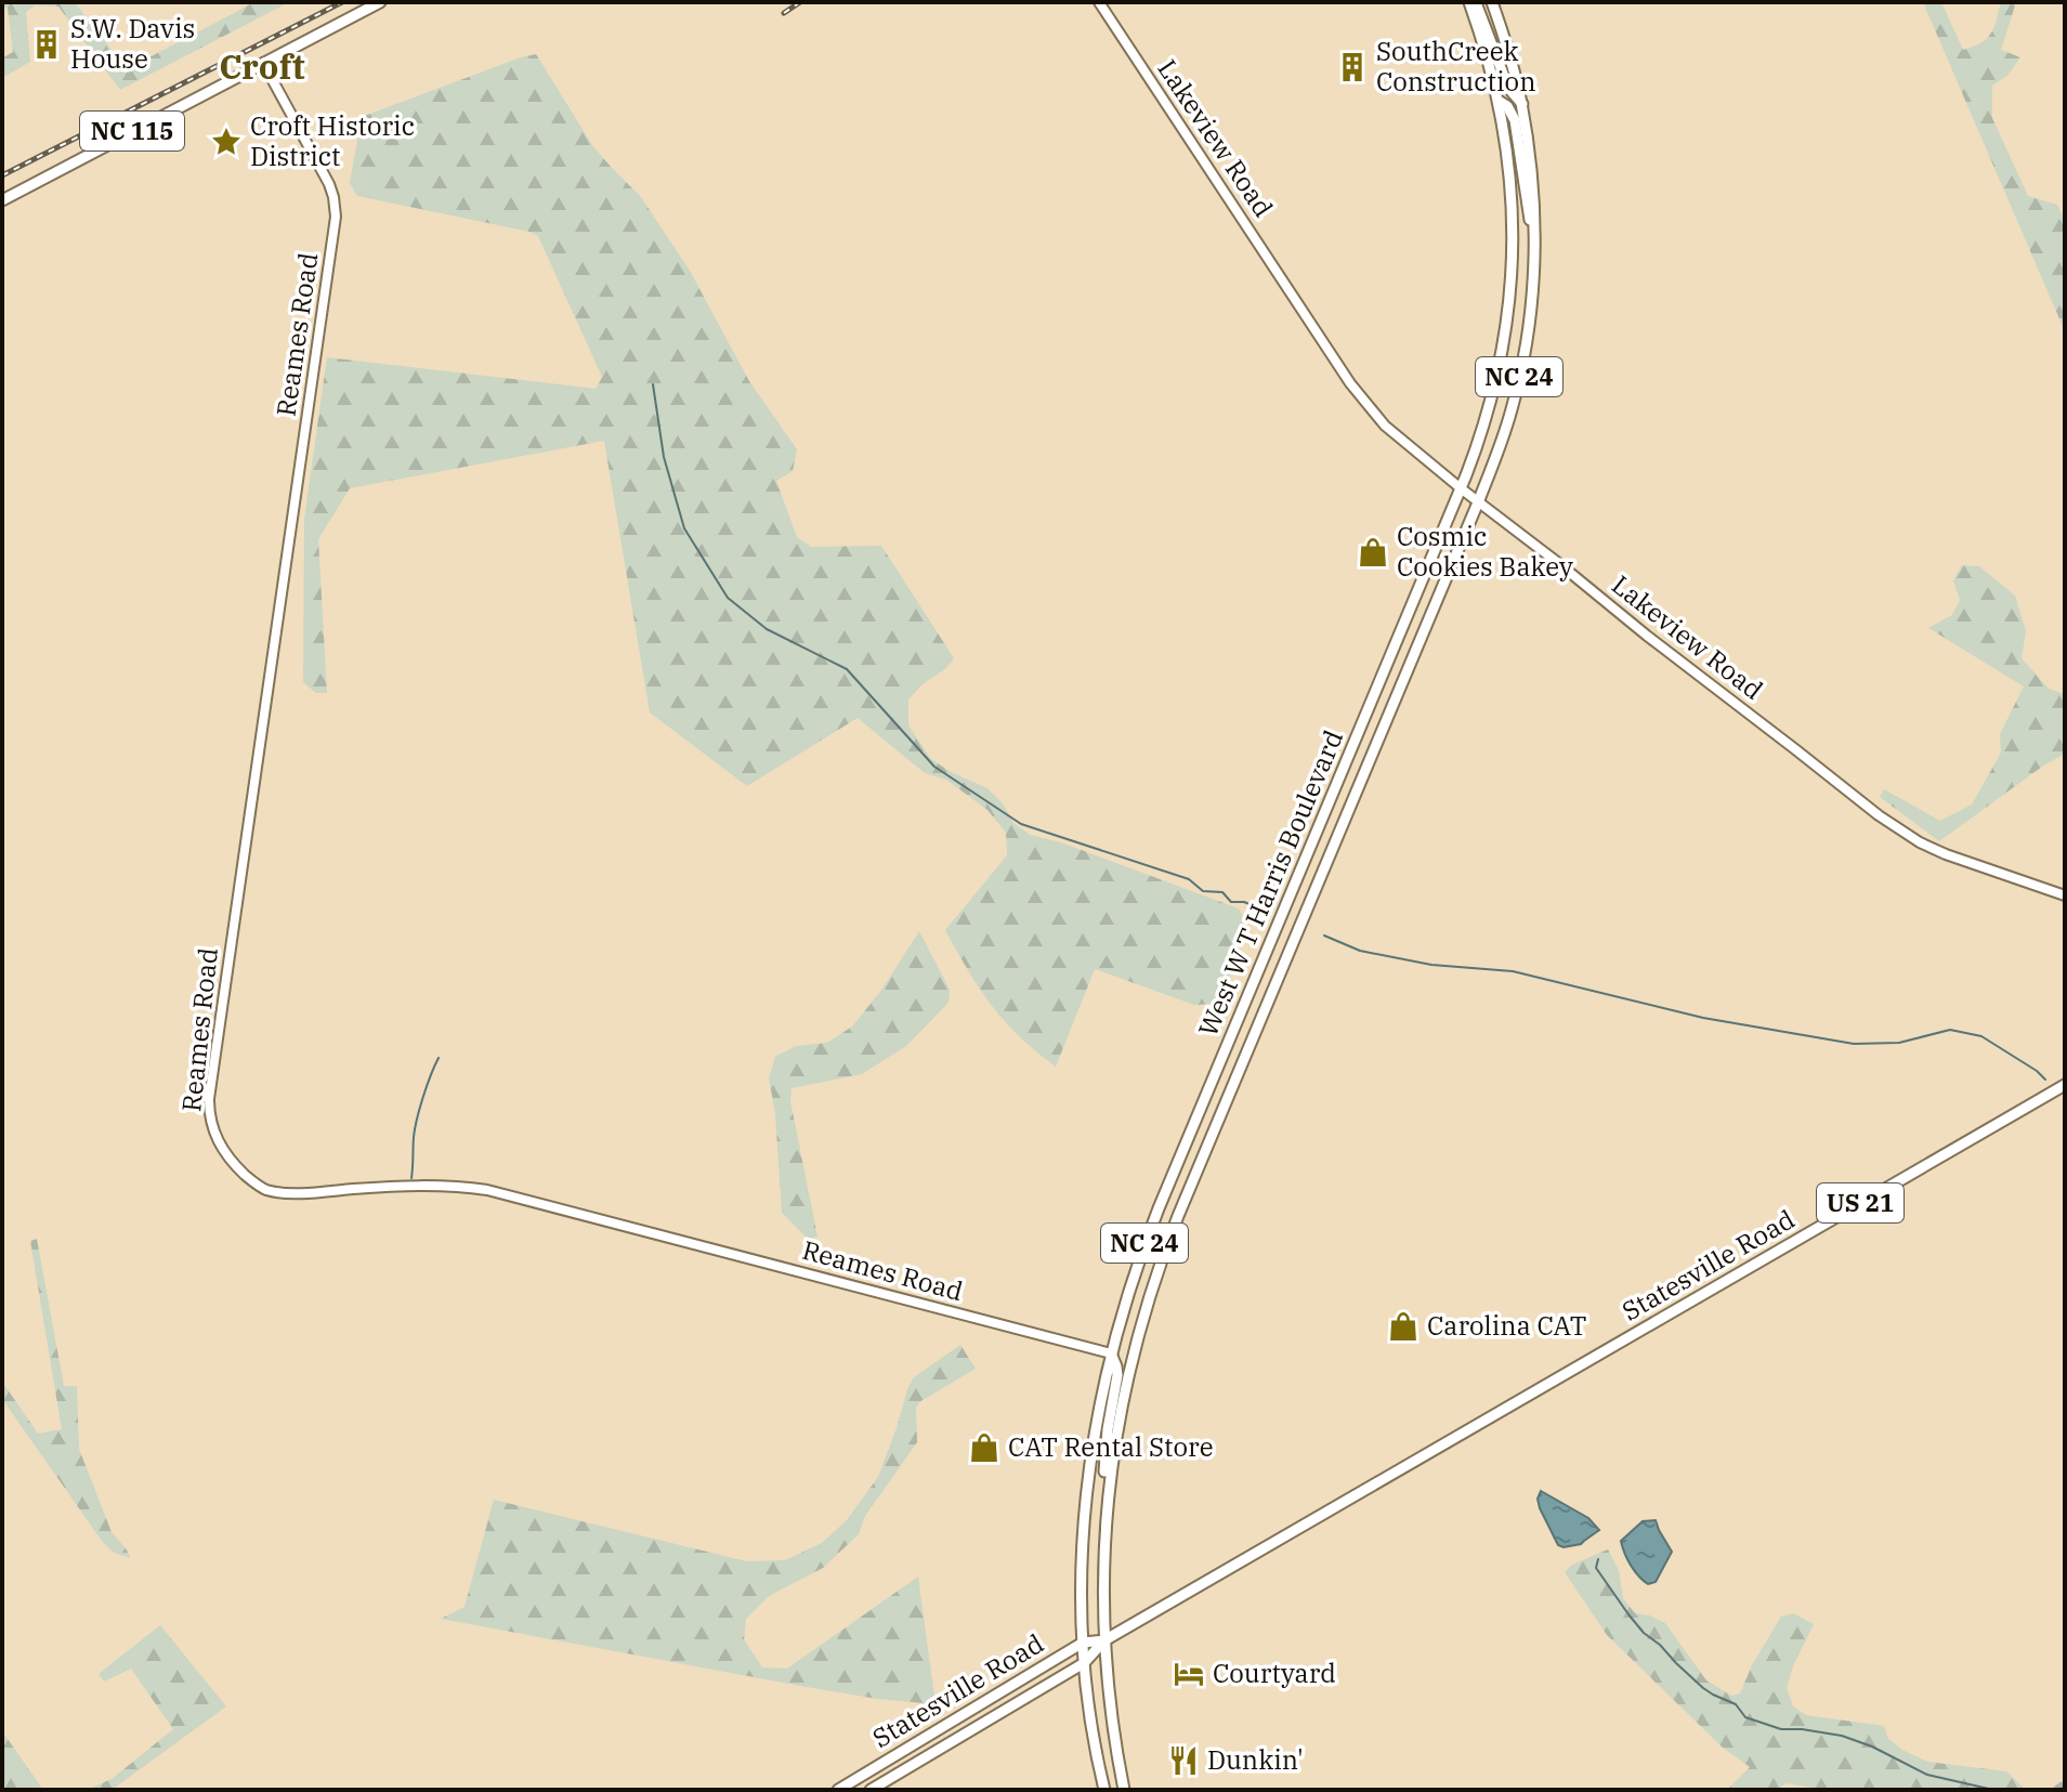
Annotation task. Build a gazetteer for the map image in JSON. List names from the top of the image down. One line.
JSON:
{"streets":{"main road":["NC 115","Lakeview Road","Reames Road","NC 24","West W T Harris Boulevard","US 21","Statesville Road"]},"crossings":[["NC 115","Reames Road"],["Lakeview Road","West W T Harris Boulevard"],["Reames Road","West W T Harris Boulevard"],["West W T Harris Boulevard","Statesville Road"]],"districts":["Croft"],"places":{"building":["S.W. Davis House","SouthCreek Construction"],"place":["Croft Historic District"],"shop":["Cosmic Cookies Bakey","Carolina CAT","CAT Rental Store"],"hotel":["Courtyard"],"restaurant":["Dunkin'"]}}
